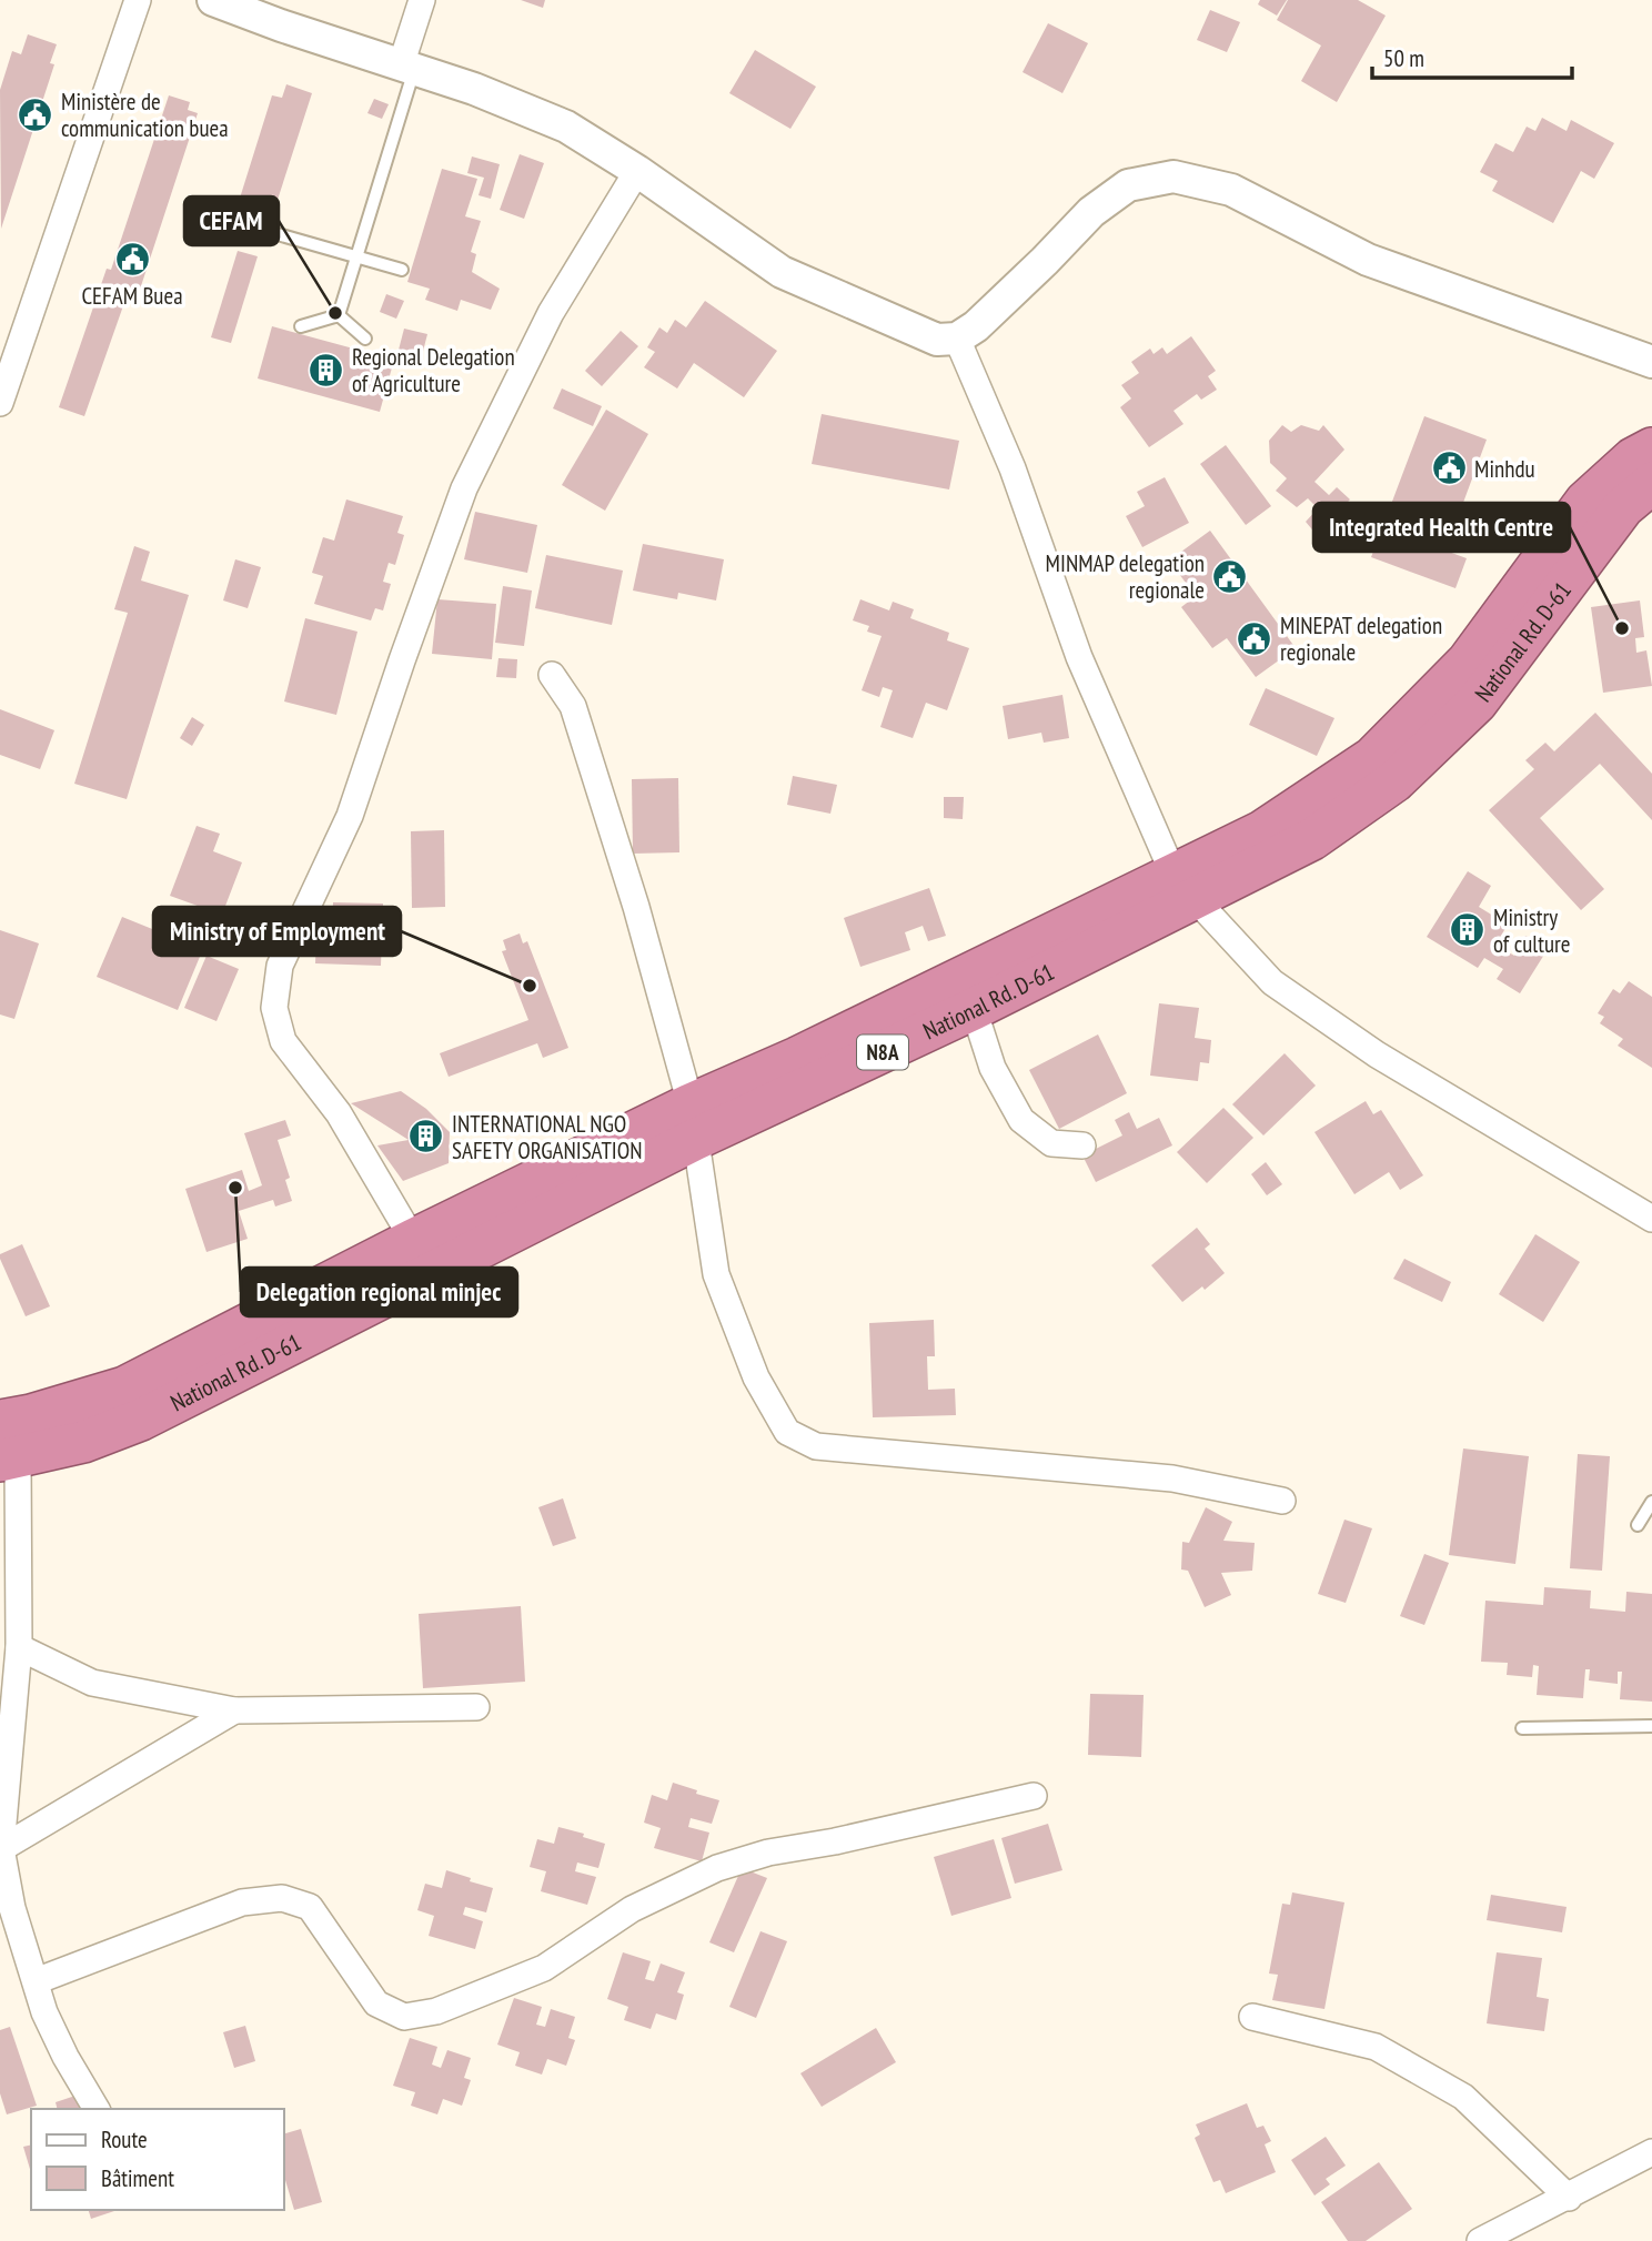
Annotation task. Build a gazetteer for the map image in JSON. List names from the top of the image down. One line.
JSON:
{"streets":{"highway":["National Rd. D-61","N8A"]},"places":{"public building":["Ministère de communication buea","CEFAM Buea","Minhdu","MINMAP delegation regionale","MINEPAT delegation regionale"],"other":["CEFAM","Integrated Health Centre","Ministry of Employment","Delegation regional minjec"],"building":["Regional Delegation of Agriculture","Ministry of culture","INTERNATIONAL NGO SAFETY ORGANISATION"]},"legend":["Route","Bâtiment"],"scale_bar":"50 m"}
